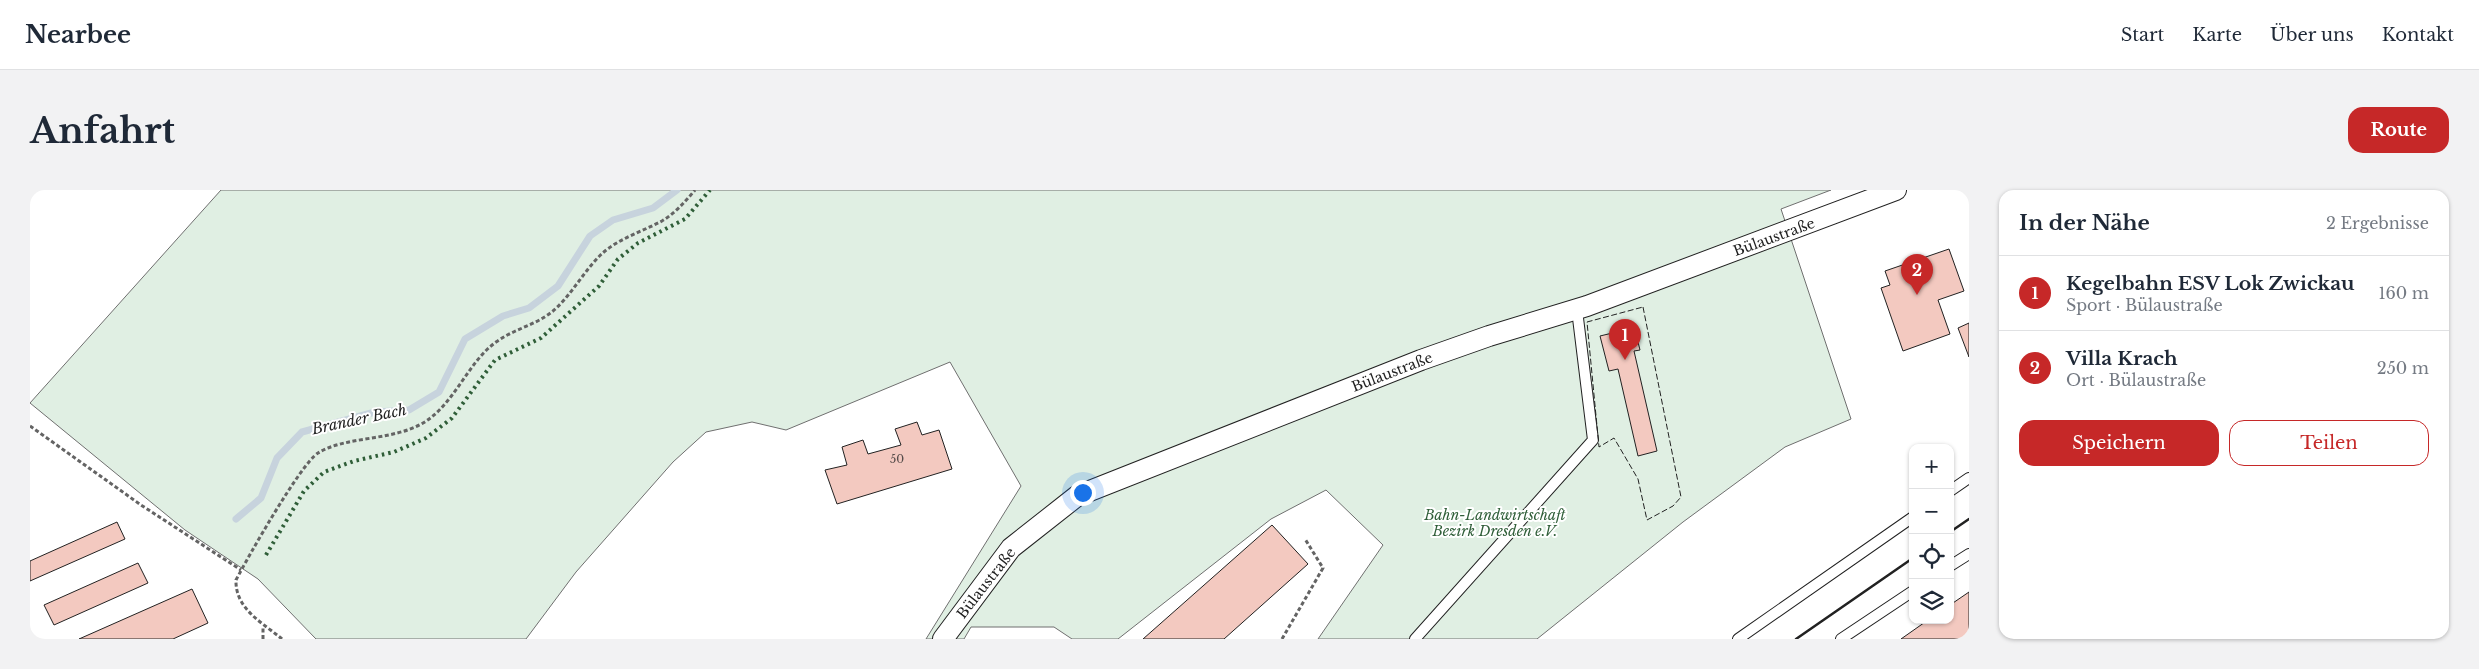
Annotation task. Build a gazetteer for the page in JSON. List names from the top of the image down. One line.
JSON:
{"streets":{"street":["Bülaustraße"]},"water":["Brander Bach"],"parks":["Bahn-Landwirtschaft Bezirk Dresden e.V."],"house_numbers":["50"],"page":{"header":"Nearbee","nav":["Start","Karte","Über uns","Kontakt"],"buttons":["Route",["Speichern","Teilen"]],"title":"Anfahrt","heading":["In der Nähe","2 Ergebnisse"],"pins":["2","1"],"list":[{"mark":"1","name":"Kegelbahn ESV Lok Zwickau","note":"Sport · Bülaustraße","value":"160 m"},{"mark":"2","name":"Villa Krach","note":"Ort · Bülaustraße","value":"250 m"}],"map_buttons":["+","−"]}}
